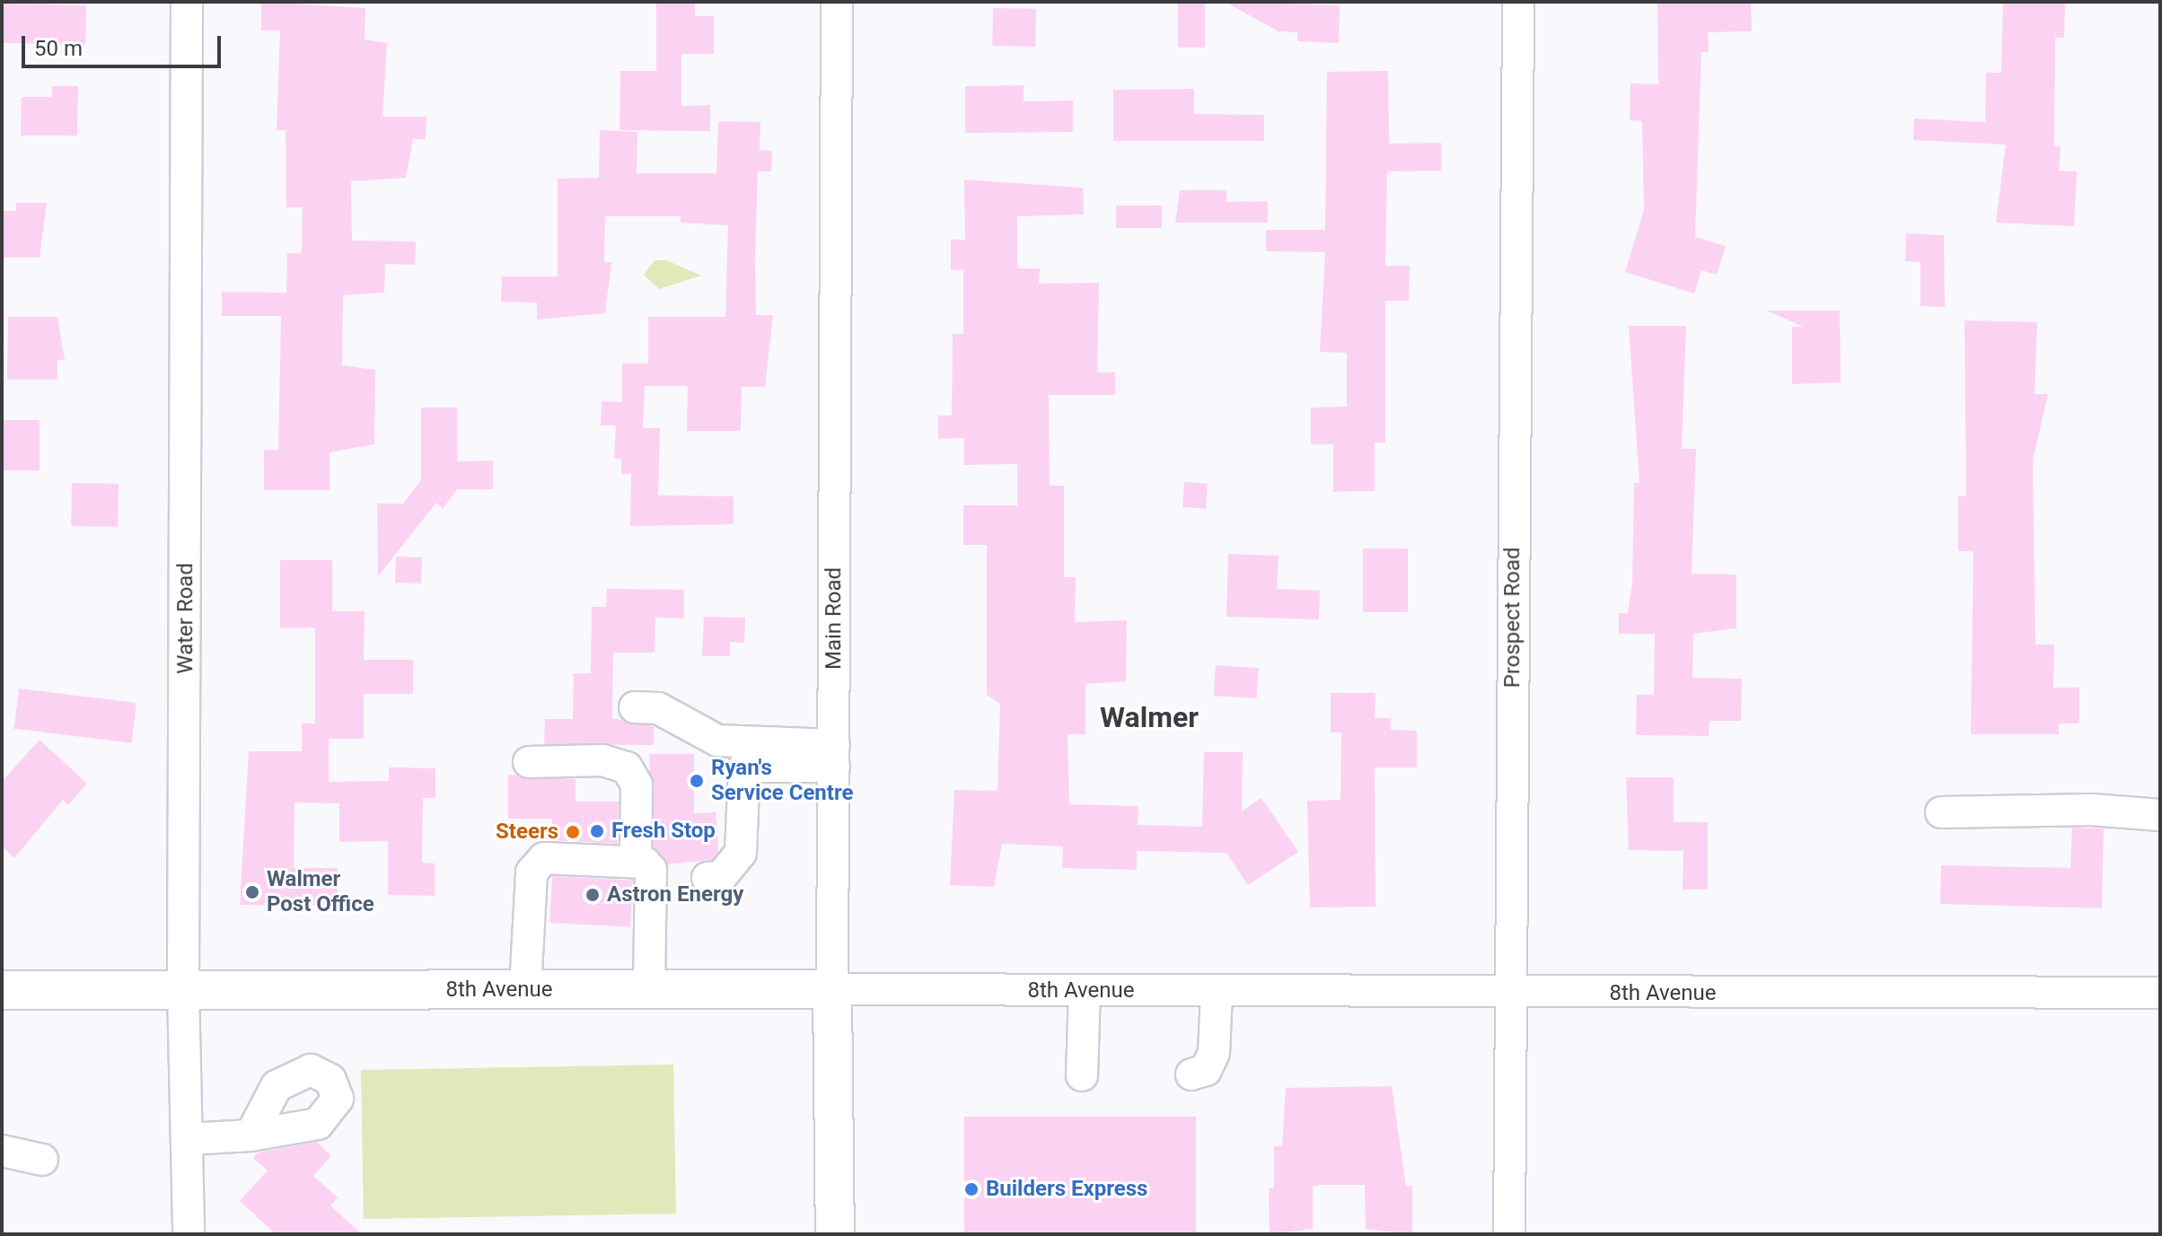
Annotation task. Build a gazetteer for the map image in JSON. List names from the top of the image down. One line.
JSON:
{"streets":{"main road":["Main Road","8th Avenue"],"street":["Prospect Road","Water Road"]},"crossings":[["Prospect Road","8th Avenue"],["Water Road","8th Avenue"],["Main Road","8th Avenue"]],"districts":["Walmer"],"places":["Ryan's Service Centre","Fresh Stop","Steers","Walmer Post Office","Astron Energy","Builders Express"],"scale_bar":"50 m"}
